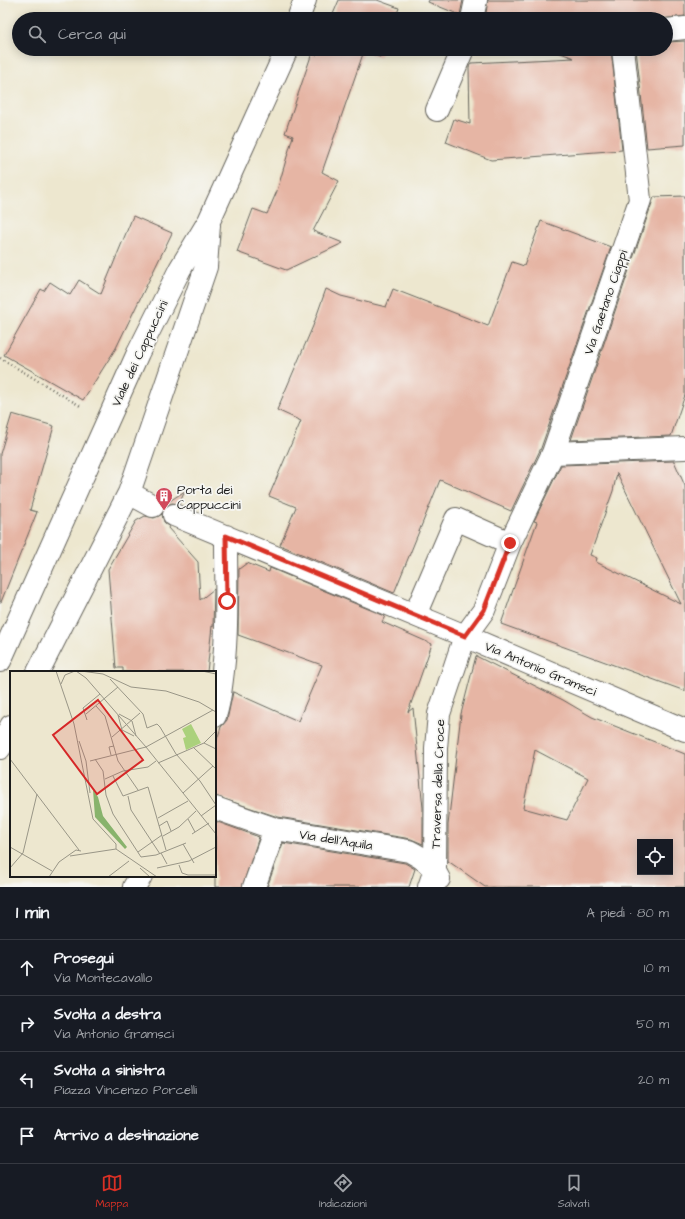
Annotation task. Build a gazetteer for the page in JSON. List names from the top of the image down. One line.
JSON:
{"streets":{"street":["Via Gaetano Ciappi","Viale dei Cappuccini","Via Antonio Gramsci","Traversa della Croce","Via dell'Aquila"]},"crossings":[["Via Gaetano Ciappi","Traversa della Croce"],["Via Antonio Gramsci","Traversa della Croce"],["Traversa della Croce","Via dell'Aquila"]],"places":{"building":["Porta dei Cappuccini"]},"page":{"search":"Cerca qui","heading":["1 min","A piedi · 80 m"],"list":[["Prosegui","Via Montecavallo","10 m"],["Svolta a destra","Via Antonio Gramsci","50 m"],["Svolta a sinistra","Piazza Vincenzo Porcelli","20 m"],"Arrivo a destinazione"],"nav":["Mappa","Indicazioni","Salvati"]}}
